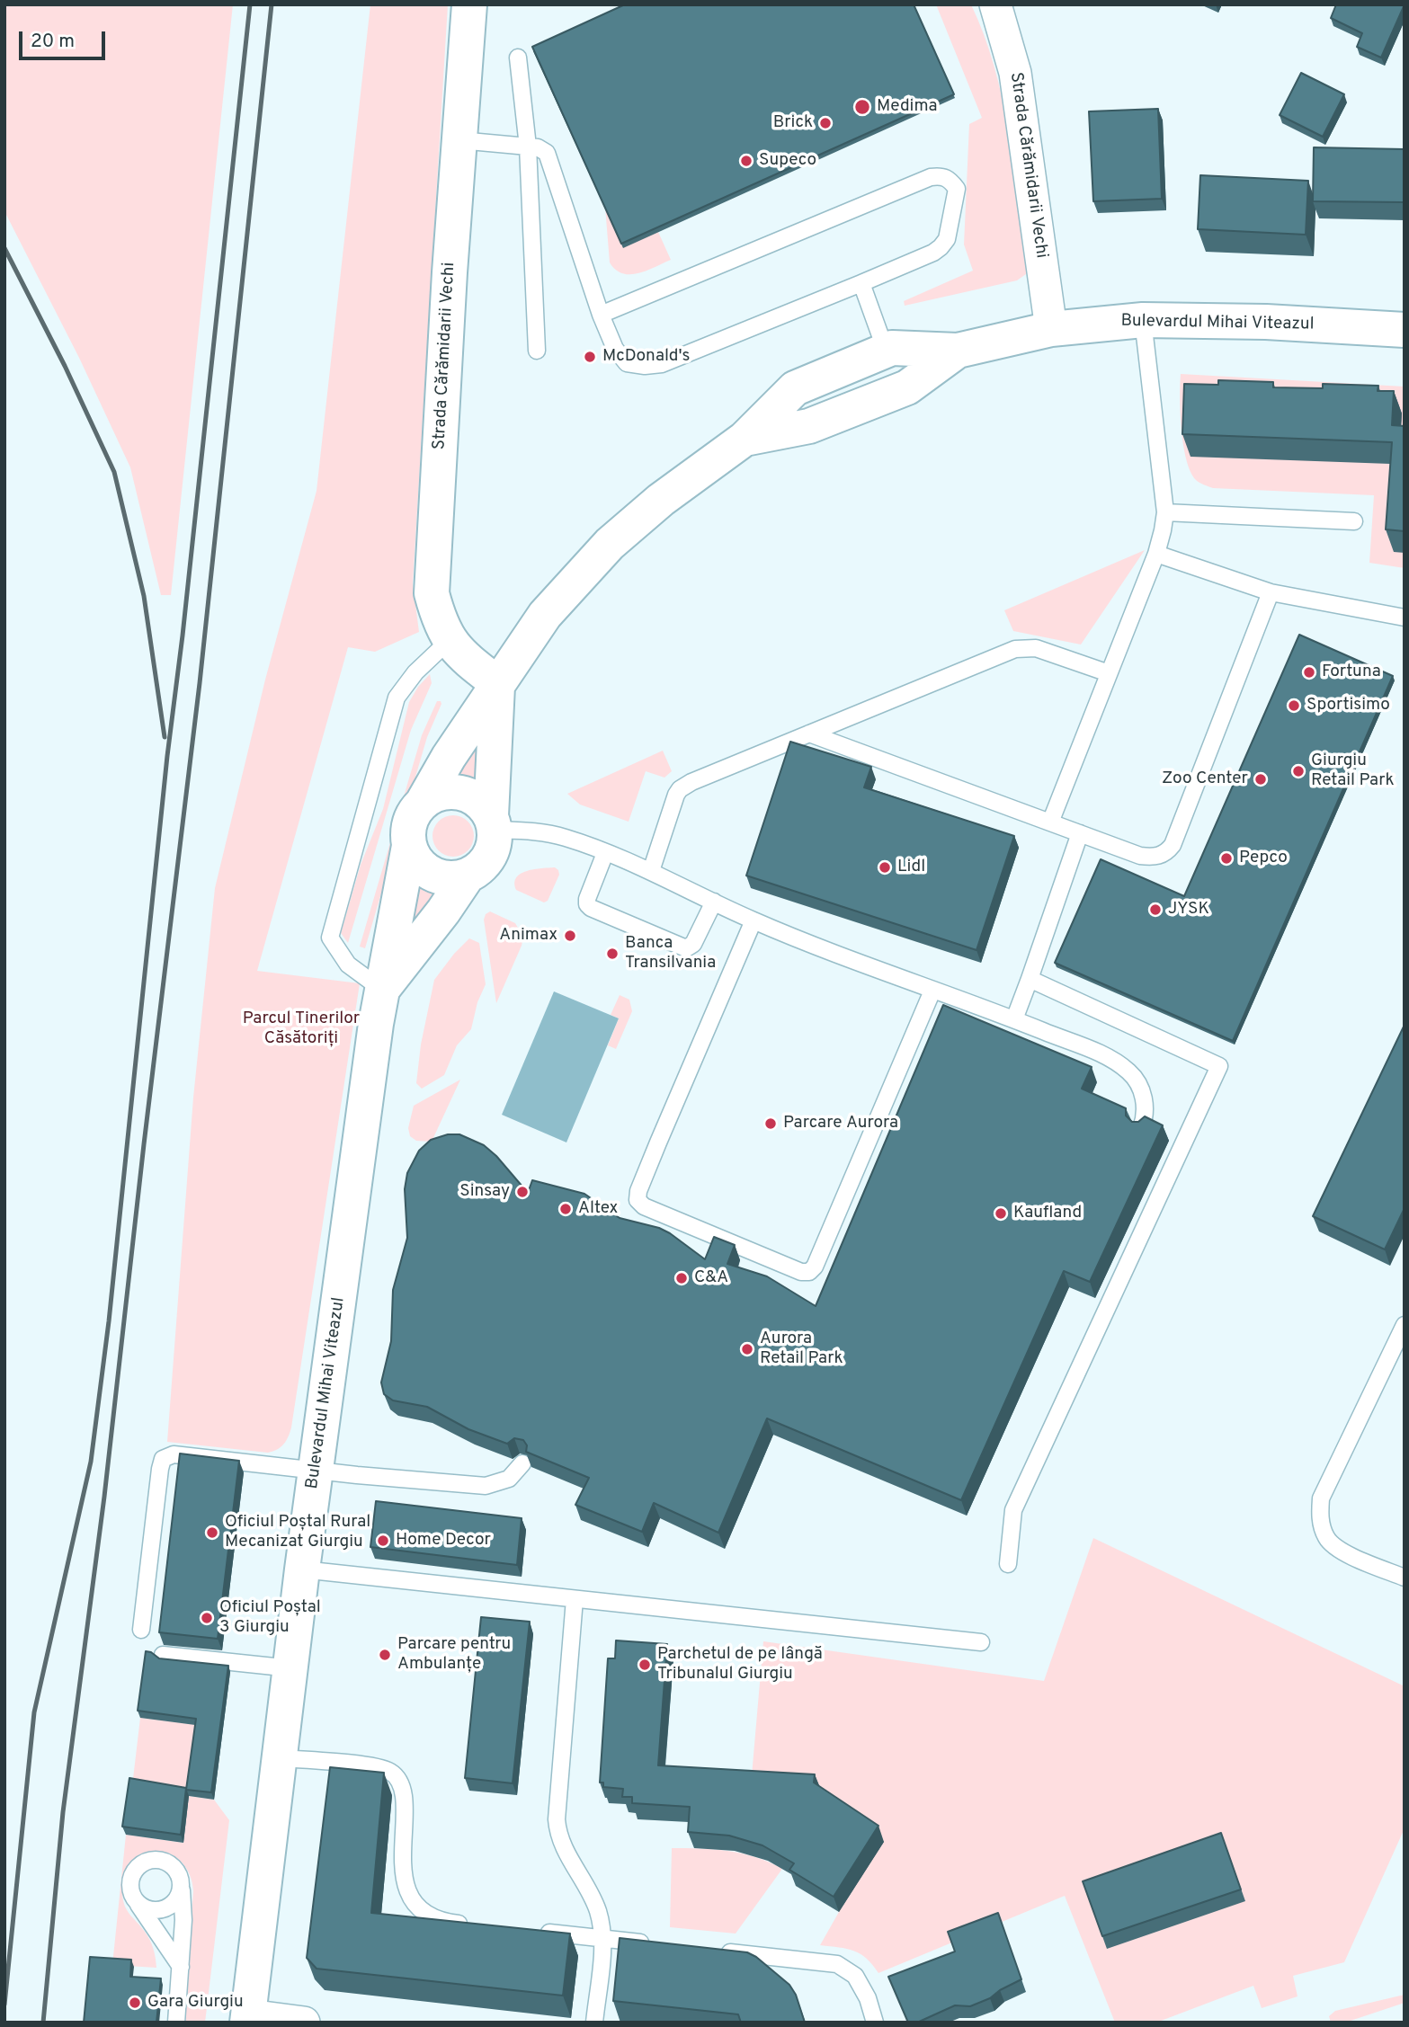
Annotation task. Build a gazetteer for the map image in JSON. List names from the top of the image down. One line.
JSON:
{"streets":{"main road":["Strada Cărămidarii Vechi","Bulevardul Mihai Viteazul"]},"crossings":[["Strada Cărămidarii Vechi","Bulevardul Mihai Viteazul"]],"parks":["Parcul Tinerilor Căsătoriți"],"places":["Medima","Brick","Supeco","McDonald's","Fortuna","Sportisimo","Giurgiu Retail Park","Zoo Center","Pepco","Lidl","JYSK","Animax","Banca Transilvania","Parcare Aurora","Sinsay","Altex","Kaufland","C&A","Aurora Retail Park","Oficiul Poștal Rural Mecanizat Giurgiu","Home Decor","Oficiul Poștal 3 Giurgiu","Parcare pentru Ambulanțe","Parchetul de pe lângă Tribunalul Giurgiu","Gara Giurgiu"],"scale_bar":"20 m"}
